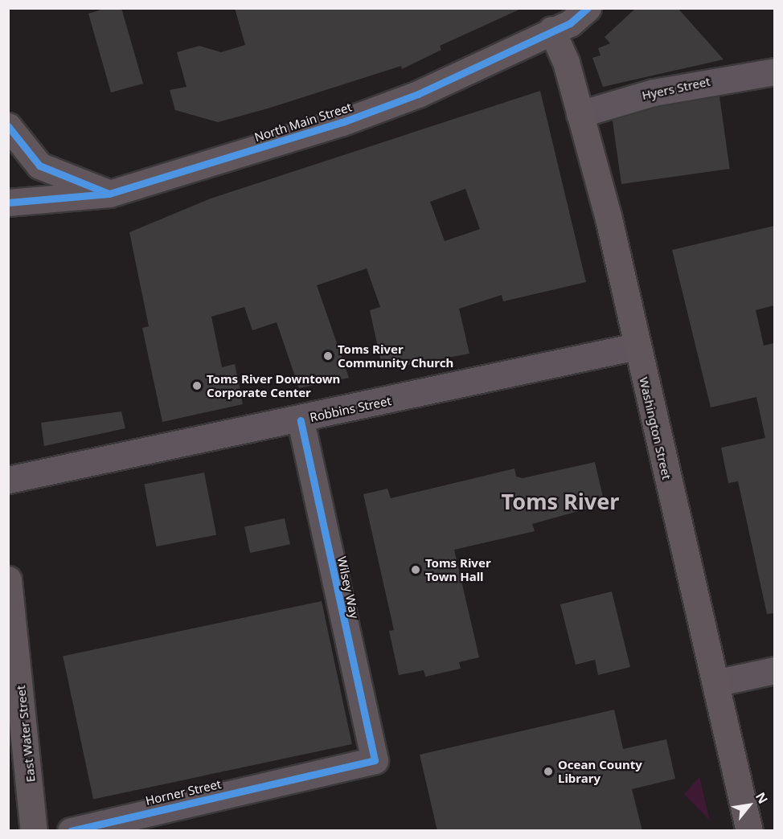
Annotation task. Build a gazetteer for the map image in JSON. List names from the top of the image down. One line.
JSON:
{"streets":{"main road":["North Main Street","Washington Street","East Water Street"],"street":["Hyers Street","Robbins Street","Wilsey Way","Horner Street"]},"crossings":[["Hyers Street","Washington Street"],["North Main Street","Washington Street"],["Robbins Street","Washington Street"],["Robbins Street","Wilsey Way"],["Wilsey Way","Horner Street"]],"districts":["Toms River"],"places":["Toms River Community Church","Toms River Downtown Corporate Center","Toms River Town Hall","Ocean County Library"],"north":"top right"}
